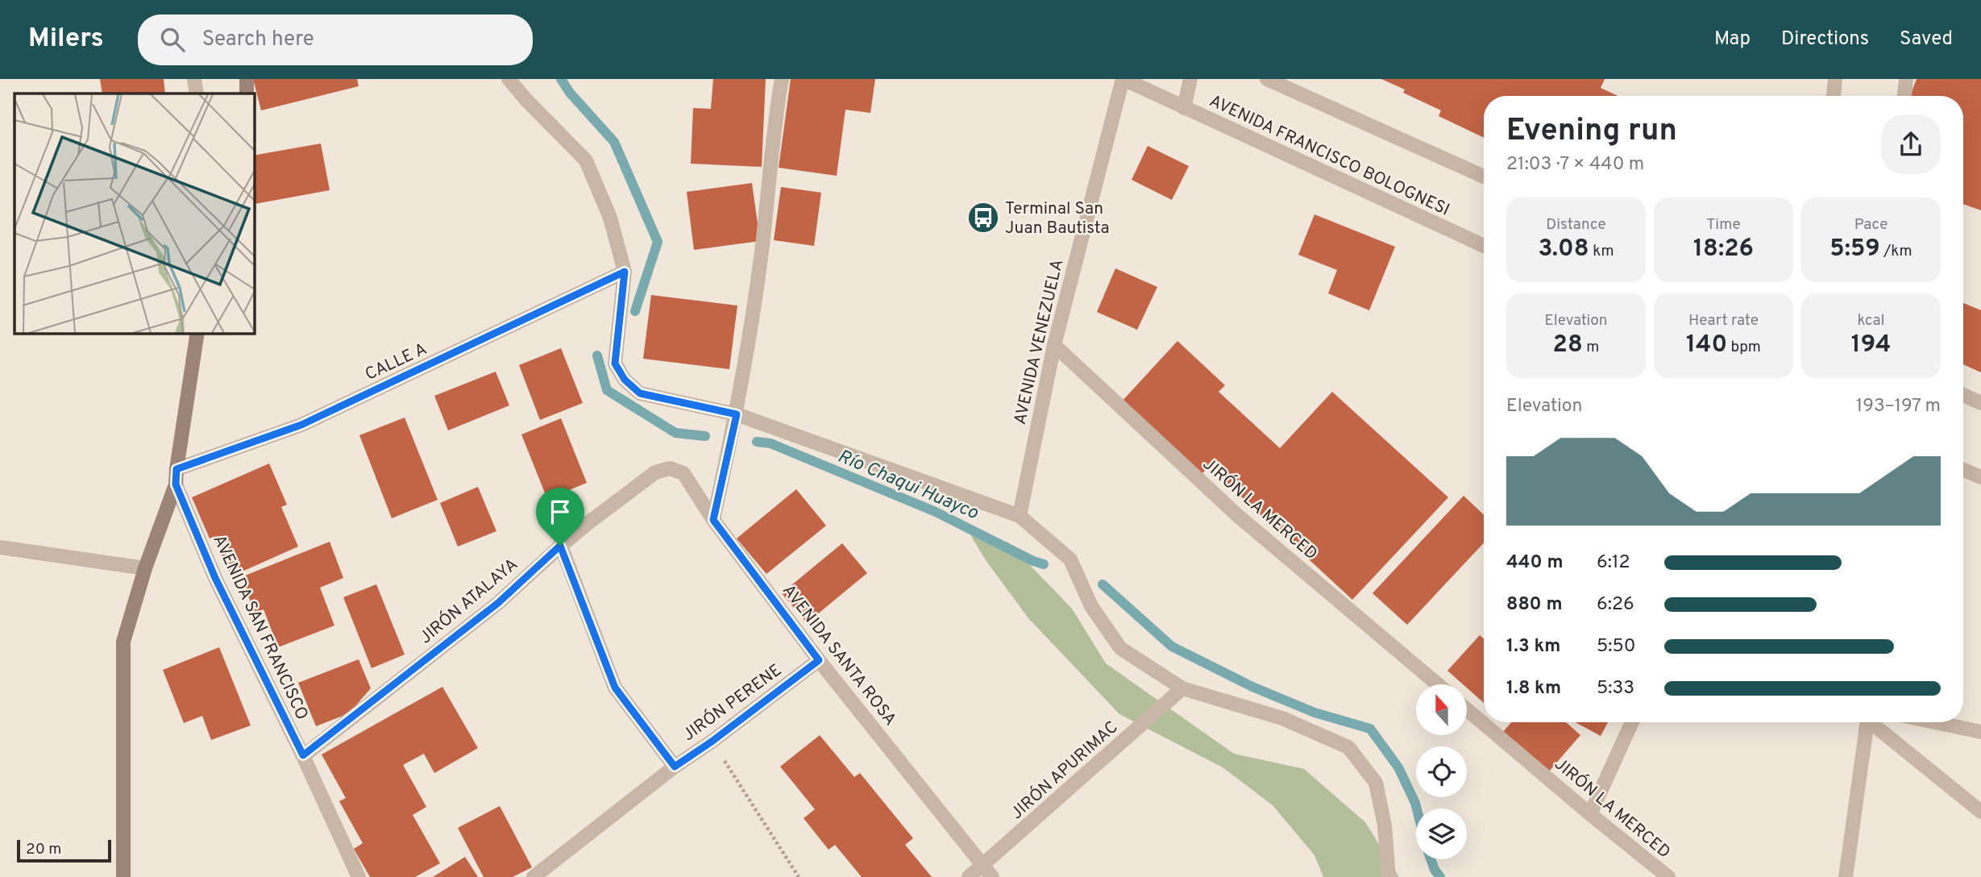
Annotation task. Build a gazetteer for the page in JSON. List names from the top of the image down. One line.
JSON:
{"streets":{"street":["AVENIDA FRANCISCO BOLOGNESI","AVENIDA VENEZUELA","CALLE A","JIRÓN LA MERCED","JIRÓN ATALAYA","AVENIDA SAN FRANCISCO","AVENIDA SANTA ROSA","JIRÓN PERENE","JIRÓN APURIMAC"]},"crossings":[["AVENIDA FRANCISCO BOLOGNESI","AVENIDA VENEZUELA"],["AVENIDA VENEZUELA","JIRÓN LA MERCED"],["JIRÓN ATALAYA","AVENIDA SAN FRANCISCO"],["JIRÓN ATALAYA","AVENIDA SANTA ROSA"],["AVENIDA SANTA ROSA","JIRÓN PERENE"],["AVENIDA SANTA ROSA","JIRÓN APURIMAC"]],"water":["Río Chaqui Huayco"],"places":{"bus stop":["Terminal San Juan Bautista"]},"scale_bar":"20 m","north":"top","page":{"header":"Milers","search":"Search here","nav":["Map","Directions","Saved"],"heading":["Evening run","21:03 · 7 × 440 m"],"stats":[["Distance","3.08 km"],["Time","18:26"],["Pace","5:59 /km"],["Elevation","28 m"],["Heart rate","140 bpm"],["kcal","194"]],"chart":["Elevation","193–197 m"],"list":[{"name":"440 m","note":"6:12"},{"name":"880 m","note":"6:26"},{"name":"1.3 km","note":"5:50"},{"name":"1.8 km","note":"5:33"}],"scale":"20 m"}}
